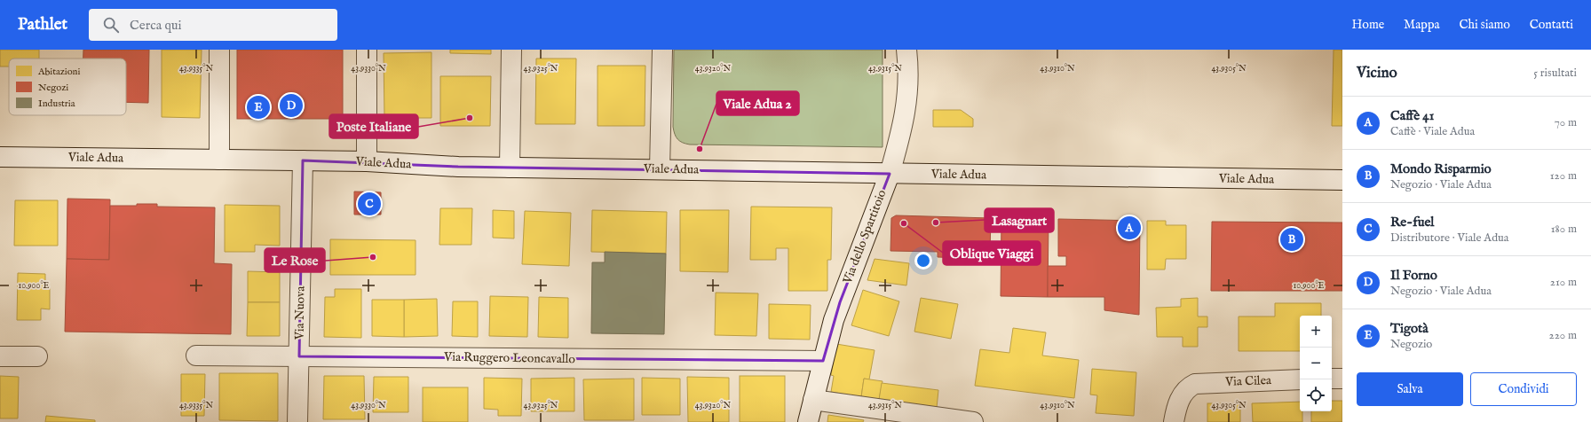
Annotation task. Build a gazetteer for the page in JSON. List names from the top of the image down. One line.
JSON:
{"streets":{"street":["Viale Adua","Via dello Spartitoio","Via Nuova","Via Ruggero Leoncavallo","Via Cilea"]},"crossings":[["Viale Adua","Via dello Spartitoio"],["Viale Adua","Via Nuova"],["Via dello Spartitoio","Via Ruggero Leoncavallo"],["Via Nuova","Via Ruggero Leoncavallo"]],"places":["Poste Italiane","Viale Adua 2","Lasagnart","Oblique Viaggi","Le Rose"],"legend":["Abitazioni","Negozi","Industria"],"page":{"header":"Pathlet","search":"Cerca qui","nav":["Home","Mappa","Chi siamo","Contatti"],"heading":["Vicino","5 risultati"],"pins":["D","E","C","A","B"],"list":[{"mark":"A","name":"Caffè 41","note":"Caffè · Viale Adua","value":"70 m"},{"mark":"B","name":"Mondo Risparmio","note":"Negozio · Viale Adua","value":"120 m"},{"mark":"C","name":"Re-fuel","note":"Distributore · Viale Adua","value":"180 m"},{"mark":"D","name":"Il Forno","note":"Negozio · Viale Adua","value":"210 m"},{"mark":"E","name":"Tigotà","note":"Negozio","value":"220 m"}],"map_buttons":["+","−"],"buttons":["Salva","Condividi"]},"coordinates":["43.9335°N","43.9330°N","43.9325°N","43.9320°N","43.9315°N","43.9310°N","43.9305°N","10.900°E"]}
